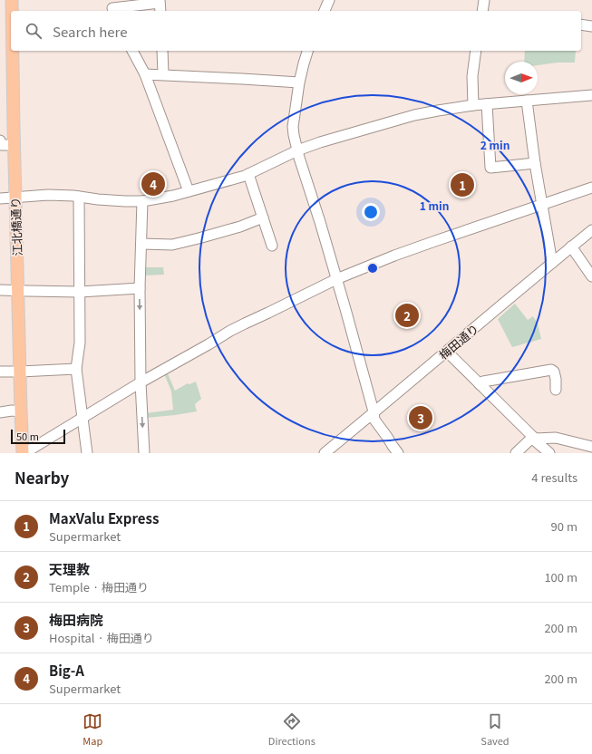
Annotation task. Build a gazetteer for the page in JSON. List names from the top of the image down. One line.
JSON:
{"streets":{"main road":["江北橋通り"],"street":["梅田通り"]},"scale_bar":"50 m","north":"right","page":{"search":"Search here","pins":["4","1","2","3"],"scale":"50 m","heading":["Nearby","4 results"],"list":[{"mark":"1","name":"MaxValu Express","note":"Supermarket","value":"90 m"},{"mark":"2","name":"天理教","note":"Temple · 梅田通り","value":"100 m"},{"mark":"3","name":"梅田病院","note":"Hospital · 梅田通り","value":"200 m"},{"mark":"4","name":"Big-A","note":"Supermarket","value":"200 m"}],"nav":["Map","Directions","Saved"]},"rings":["2 min","1 min"]}
